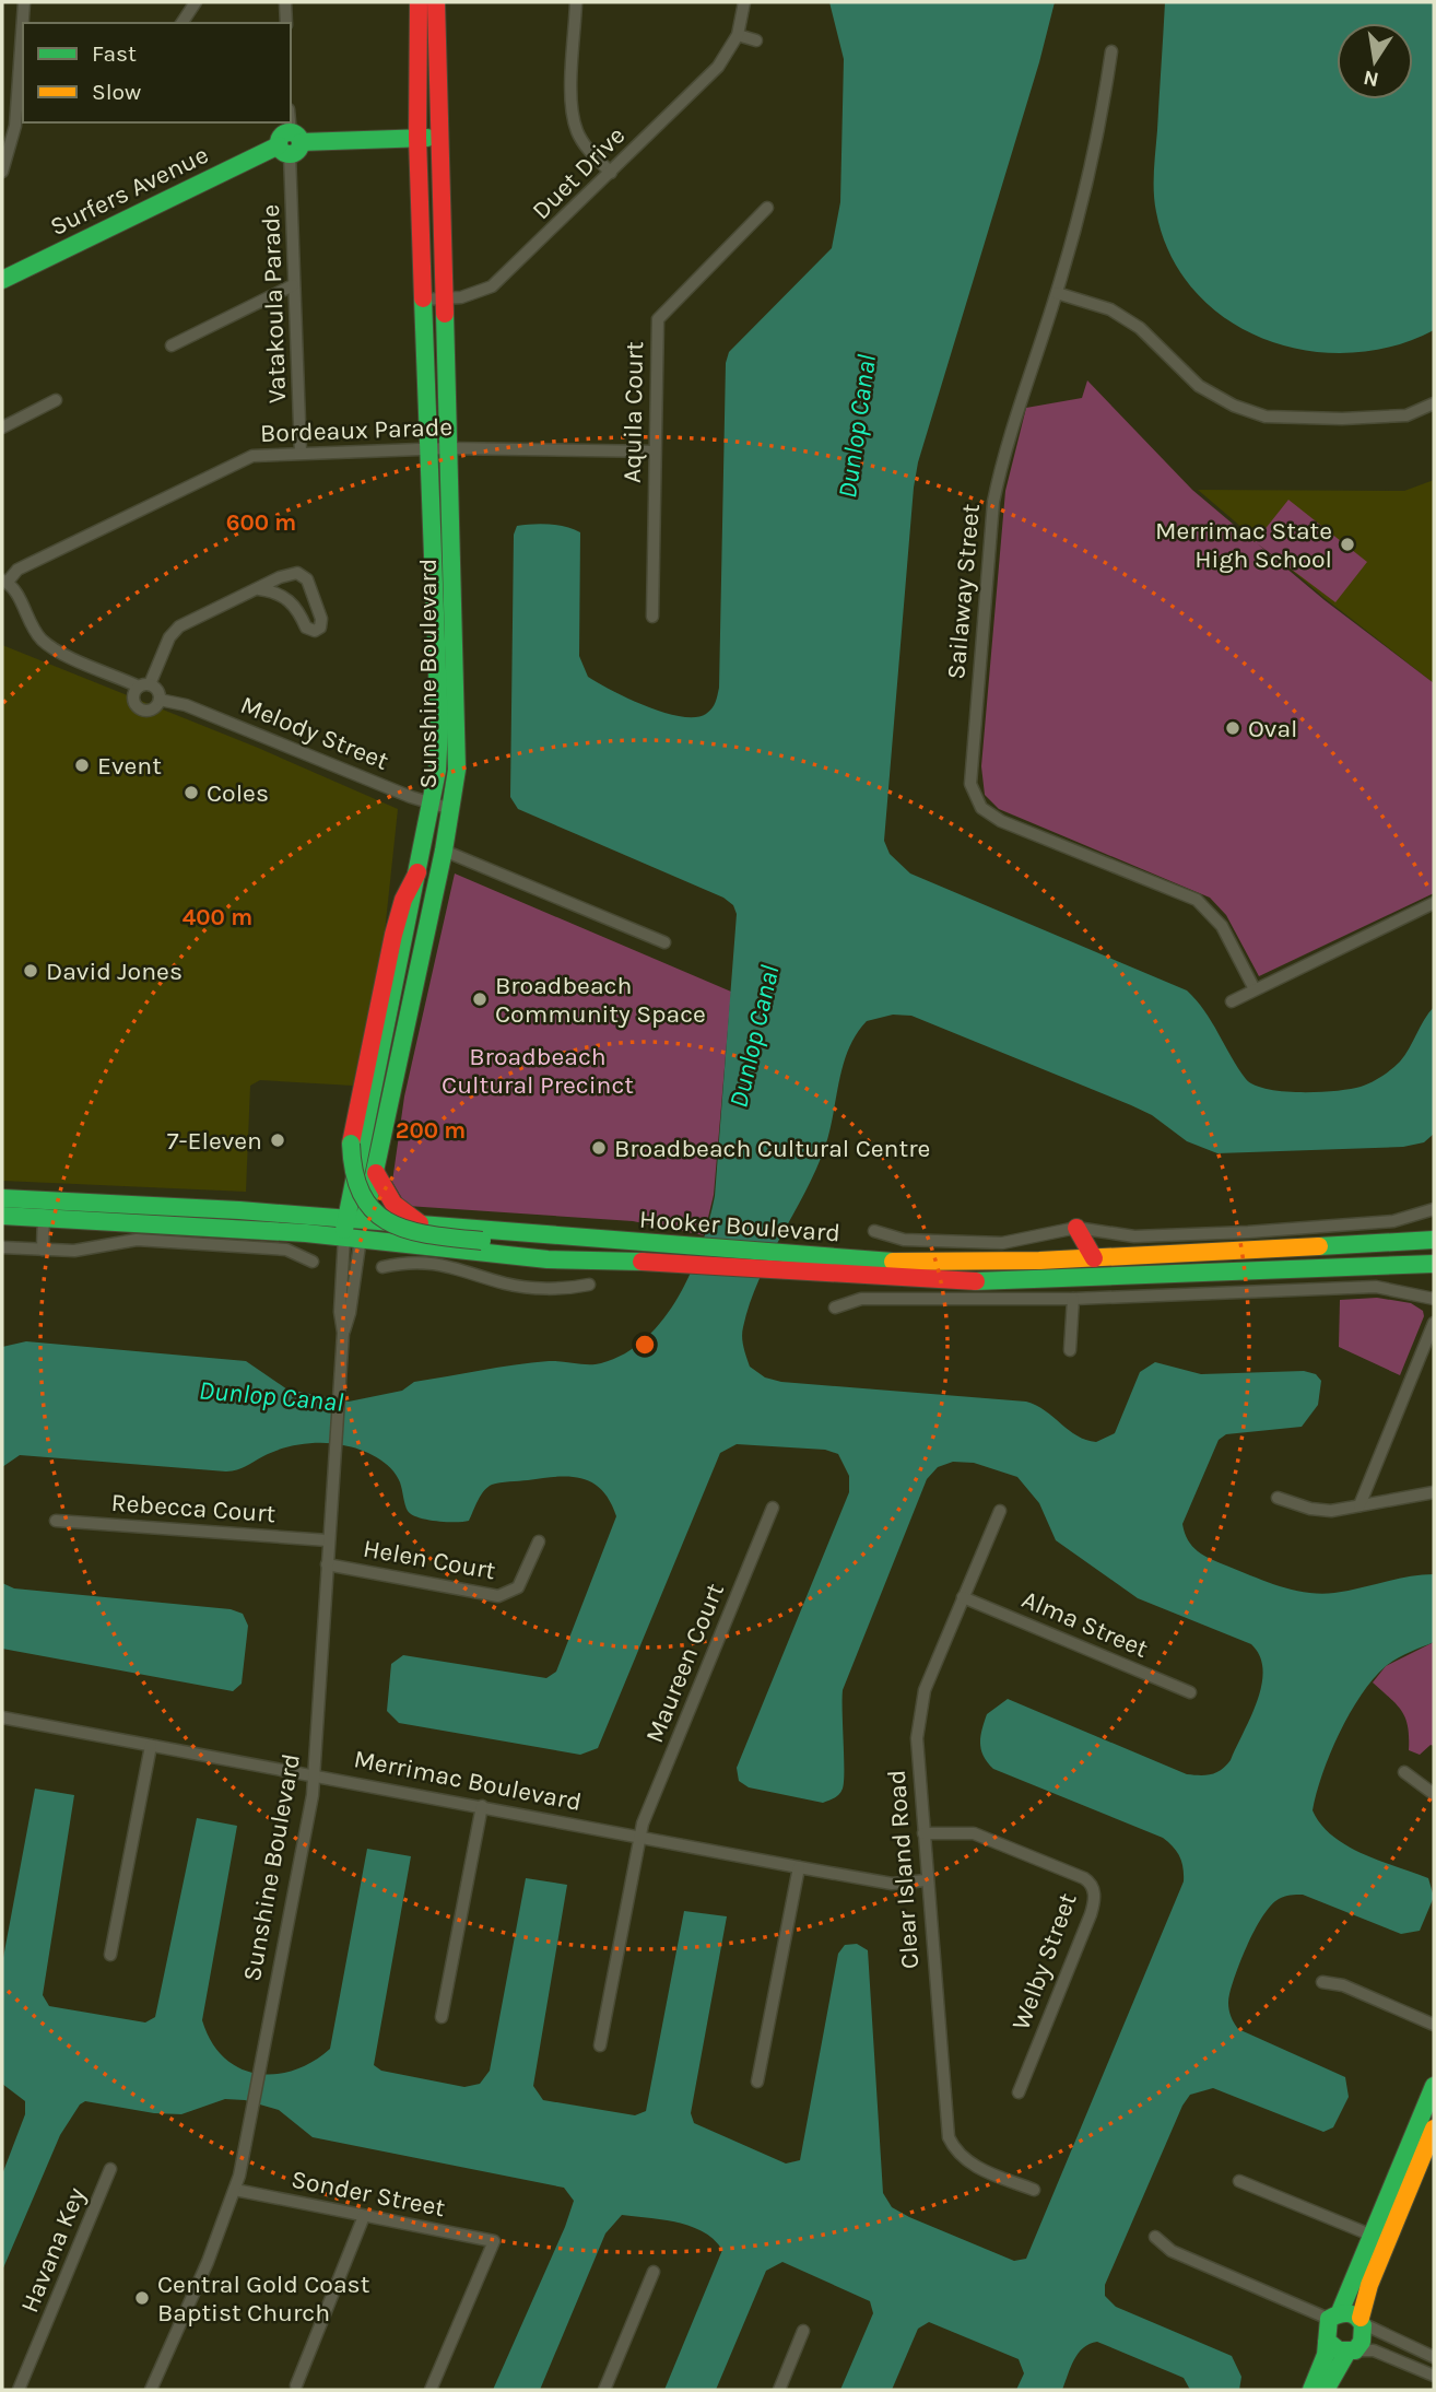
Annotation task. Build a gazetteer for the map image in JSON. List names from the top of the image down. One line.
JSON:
{"streets":{"main road":["Surfers Avenue","Sunshine Boulevard","Hooker Boulevard"],"street":["Duet Drive","Vatakoula Parade","Aquila Court","Bordeaux Parade","Sailaway Street","Melody Street","Rebecca Court","Helen Court","Alma Street","Maureen Court","Merrimac Boulevard","Clear Island Road","Welby Street","Sonder Street","Havana Key"]},"crossings":[["Duet Drive","Sunshine Boulevard"],["Surfers Avenue","Vatakoula Parade"],["Surfers Avenue","Sunshine Boulevard"],["Vatakoula Parade","Bordeaux Parade"],["Aquila Court","Bordeaux Parade"],["Bordeaux Parade","Sunshine Boulevard"],["Sunshine Boulevard","Melody Street"],["Sunshine Boulevard","Hooker Boulevard"],["Sunshine Boulevard","Rebecca Court"],["Sunshine Boulevard","Helen Court"],["Sunshine Boulevard","Merrimac Boulevard"],["Sunshine Boulevard","Sonder Street"],["Alma Street","Clear Island Road"],["Maureen Court","Merrimac Boulevard"],["Merrimac Boulevard","Clear Island Road"],["Clear Island Road","Welby Street"]],"water":["Dunlop Canal"],"parks":["Broadbeach Cultural Precinct"],"places":["Merrimac State High School","Oval","Event","Coles","David Jones","Broadbeach Community Space","7-Eleven","Broadbeach Cultural Centre","Central Gold Coast Baptist Church"],"legend":["Fast","Slow"],"north":"bottom","rings":["600 m","400 m","200 m"]}
